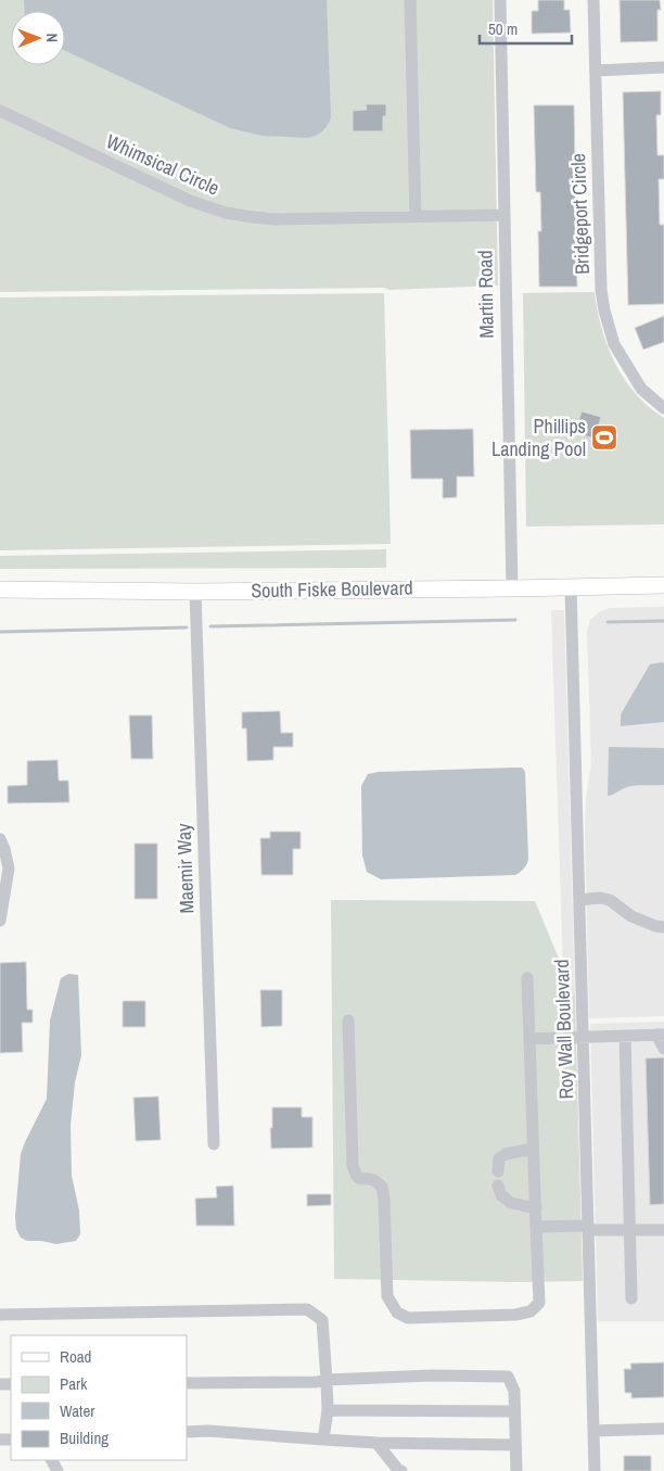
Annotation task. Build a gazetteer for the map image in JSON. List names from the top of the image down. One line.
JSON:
{"streets":{"main road":["South Fiske Boulevard"],"street":["Whimsical Circle","Bridgeport Circle","Martin Road","Maemir Way","Roy Wall Boulevard"]},"crossings":[["Whimsical Circle","Martin Road"],["Martin Road","South Fiske Boulevard"],["South Fiske Boulevard","Maemir Way"],["South Fiske Boulevard","Roy Wall Boulevard"]],"places":{"sports":["Phillips Landing Pool"]},"legend":["Road","Park","Water","Building"],"scale_bar":"50 m","north":"right"}
